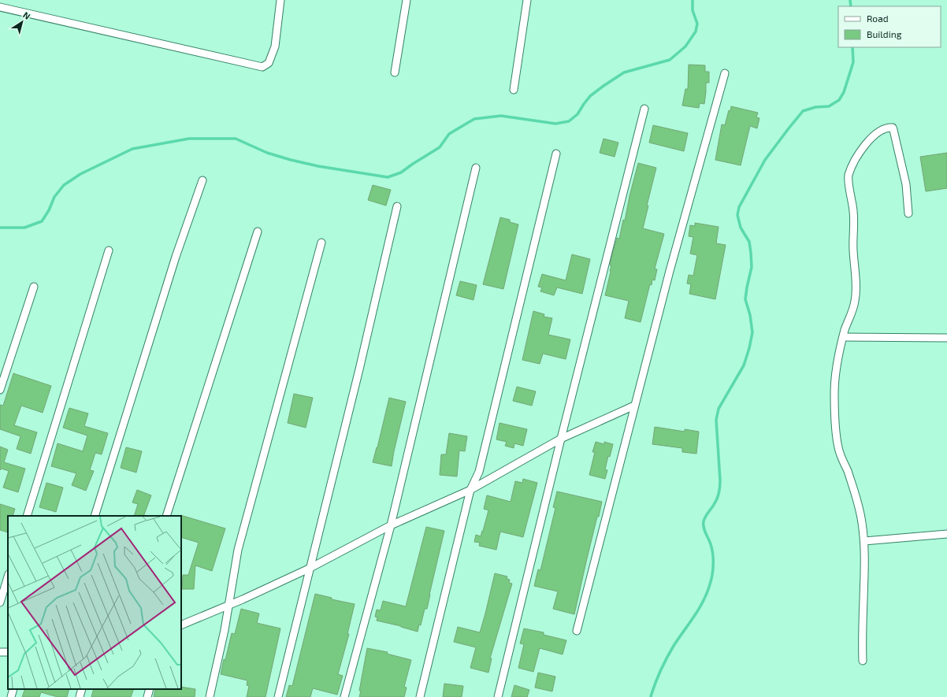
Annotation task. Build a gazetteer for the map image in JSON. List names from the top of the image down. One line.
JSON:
{"legend":["Road","Building"],"north":"top right"}
